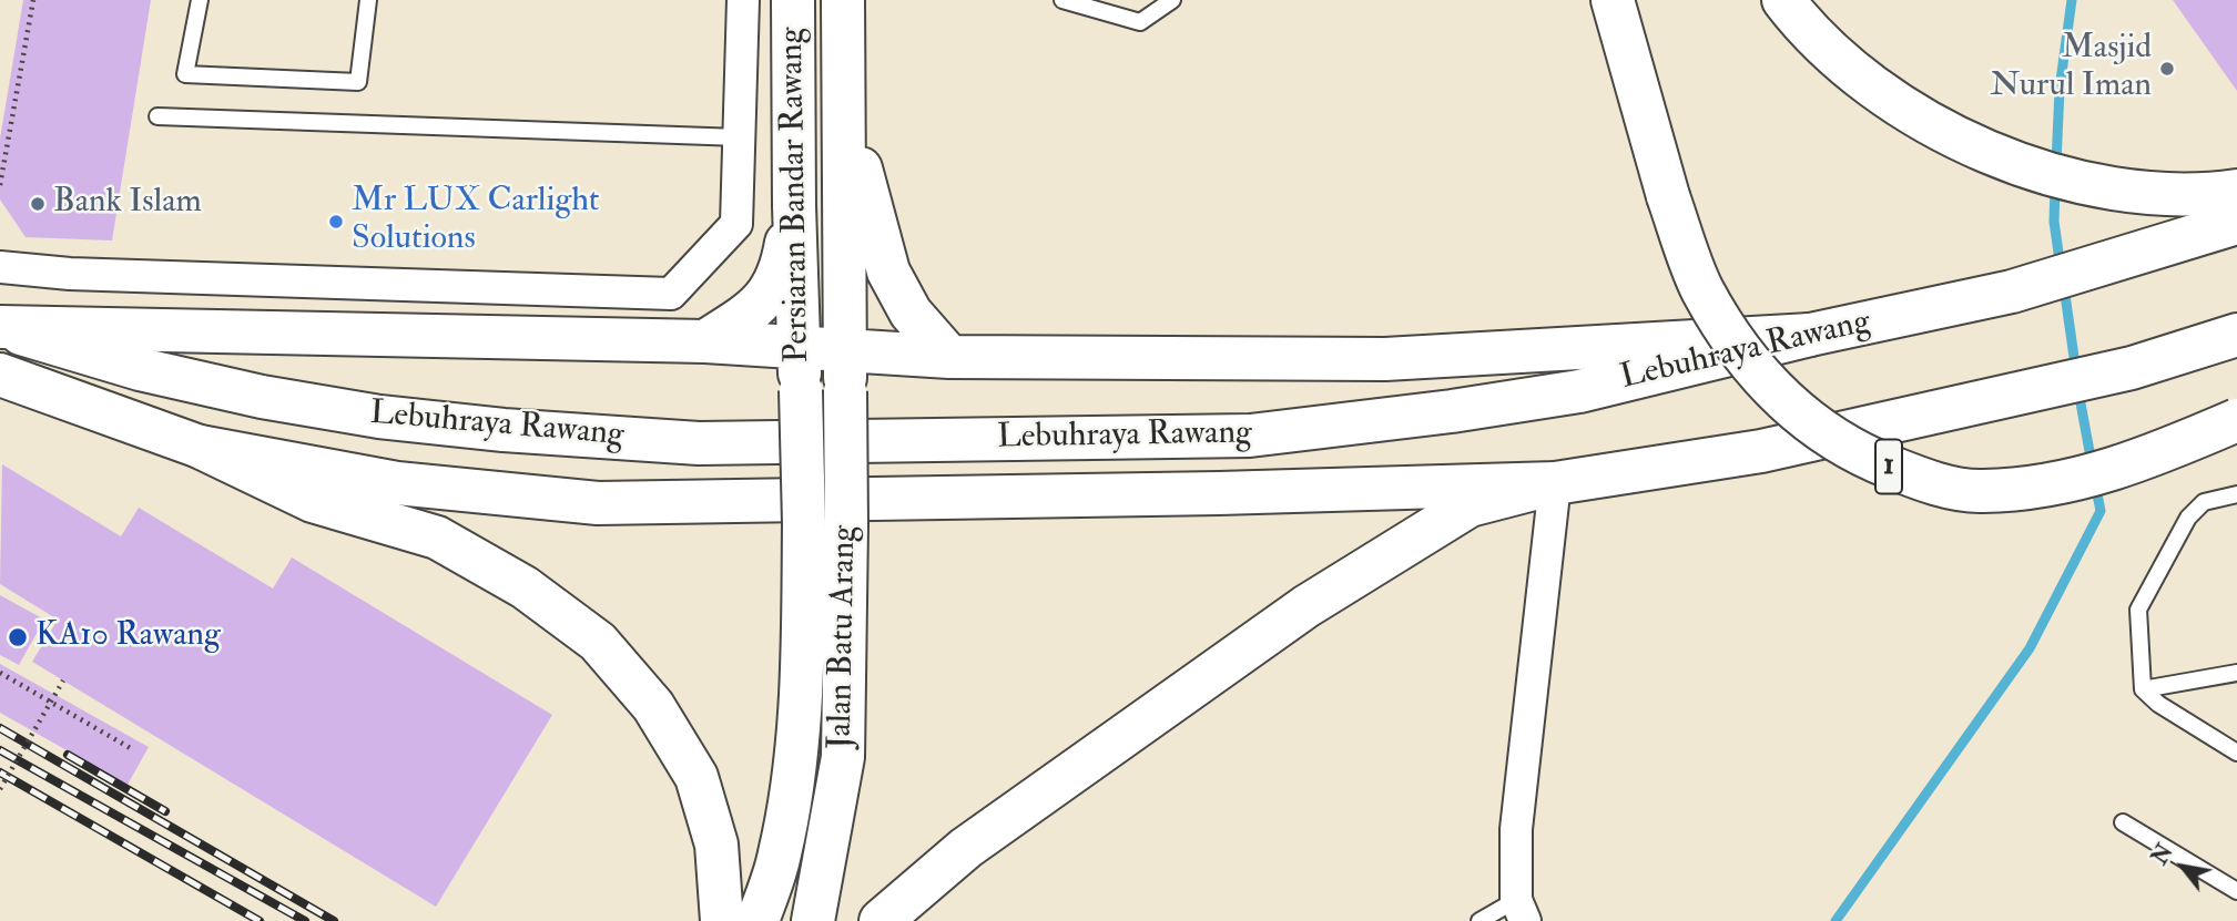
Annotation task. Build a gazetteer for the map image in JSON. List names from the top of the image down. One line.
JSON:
{"streets":{"main road":["Persiaran Bandar Rawang","Lebuhraya Rawang","1","Jalan Batu Arang"]},"crossings":[["Persiaran Bandar Rawang","Jalan Batu Arang"]],"places":["Masjid Nurul Iman","Bank Islam","Mr LUX Carlight Solutions","KA10 Rawang"],"north":"top left"}
